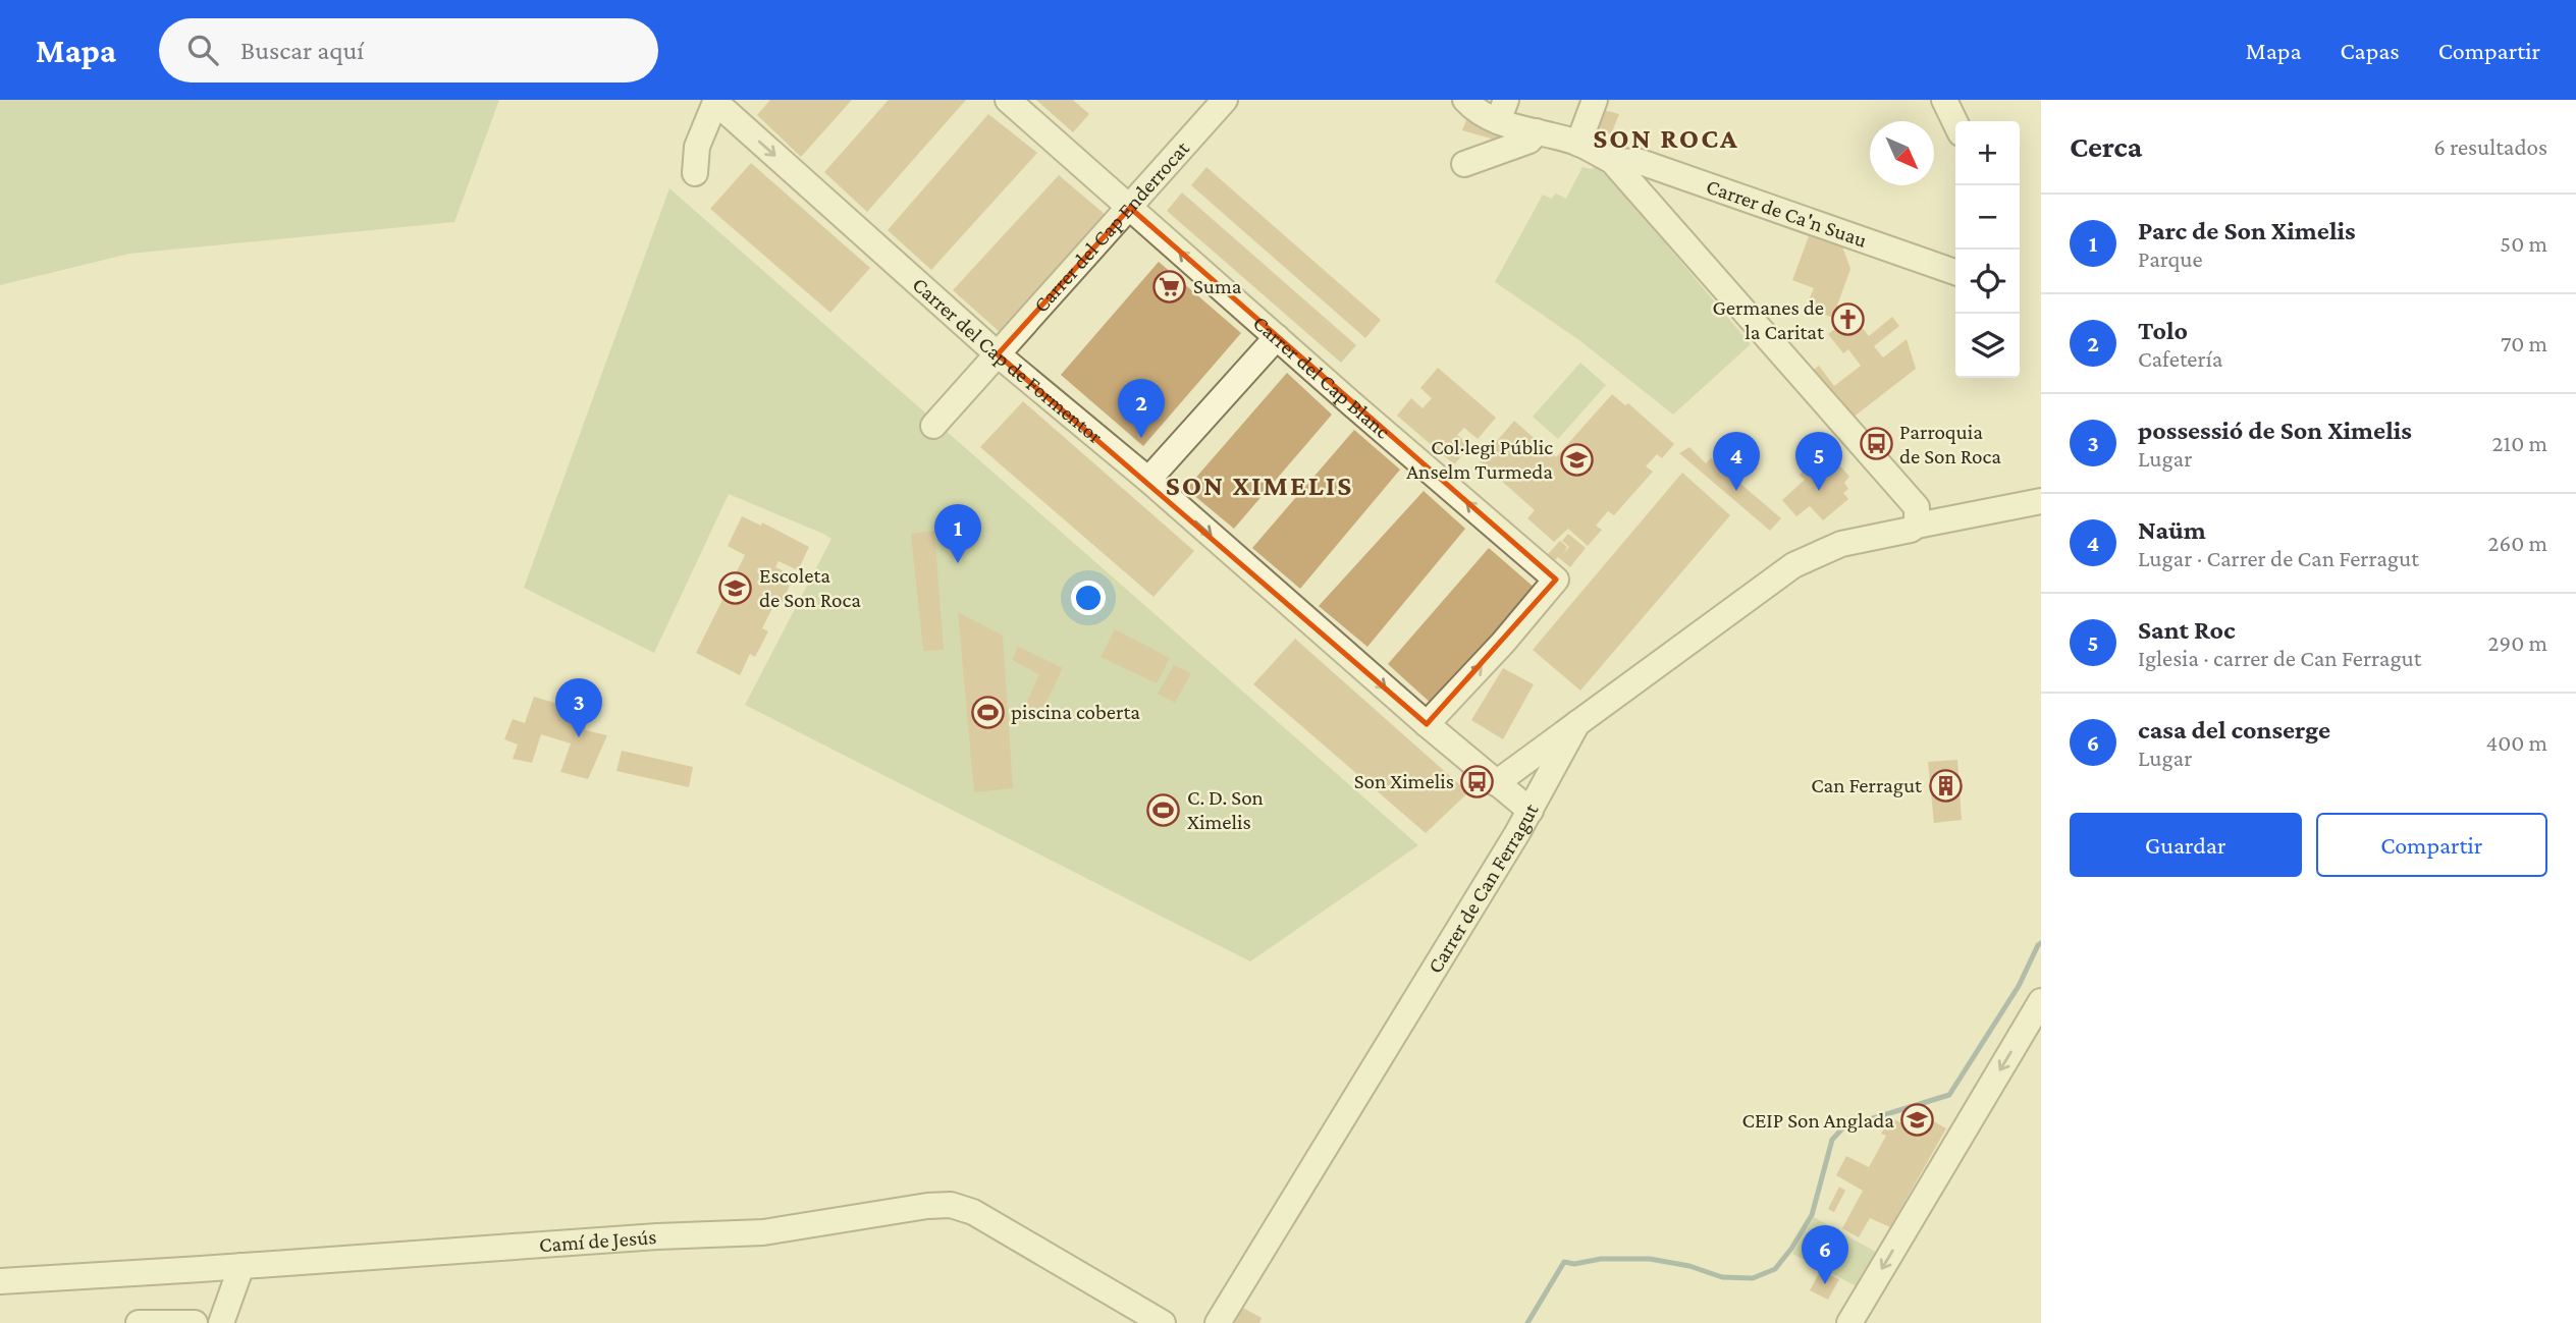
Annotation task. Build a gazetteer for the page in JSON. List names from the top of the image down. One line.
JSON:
{"streets":{"street":["Carrer de Ca'n Suau","Carrer del Cap Enderrocat","Carrer del Cap de Formentor","Carrer del Cap Blanc","Carrer de Can Ferragut","Camí de Jesús"]},"crossings":[["Carrer del Cap Enderrocat","Carrer del Cap de Formentor"],["Carrer del Cap Enderrocat","Carrer del Cap Blanc"],["Carrer del Cap de Formentor","Carrer del Cap Blanc"],["Carrer del Cap de Formentor","Carrer de Can Ferragut"]],"one_way":["Carrer del Cap de Formentor"],"districts":["SON ROCA","SON XIMELIS"],"places":{"supermarket":["Suma"],"church":["Germanes de la Caritat"],"bus stop":["Parroquia de Son Roca","Son Ximelis"],"school or university":["Col·legi Públic Anselm Turmeda","Escoleta de Son Roca","CEIP Son Anglada"],"sports":["piscina coberta","C. D. Son Ximelis"],"building":["Can Ferragut"]},"north":"bottom right","page":{"header":"Mapa","search":"Buscar aquí","nav":["Mapa","Capas","Compartir"],"heading":["Cerca","6 resultados"],"map_buttons":["+","−"],"list":[{"mark":"1","name":"Parc de Son Ximelis","note":"Parque","value":"50 m"},{"mark":"2","name":"Tolo","note":"Cafetería","value":"70 m"},{"mark":"3","name":"possessió de Son Ximelis","note":"Lugar","value":"210 m"},{"mark":"4","name":"Naüm","note":"Lugar · Carrer de Can Ferragut","value":"260 m"},{"mark":"5","name":"Sant Roc","note":"Iglesia · carrer de Can Ferragut","value":"290 m"},{"mark":"6","name":"casa del conserge","note":"Lugar","value":"400 m"}],"pins":["2","4","5","1","3","6"],"buttons":["Guardar","Compartir"]}}
